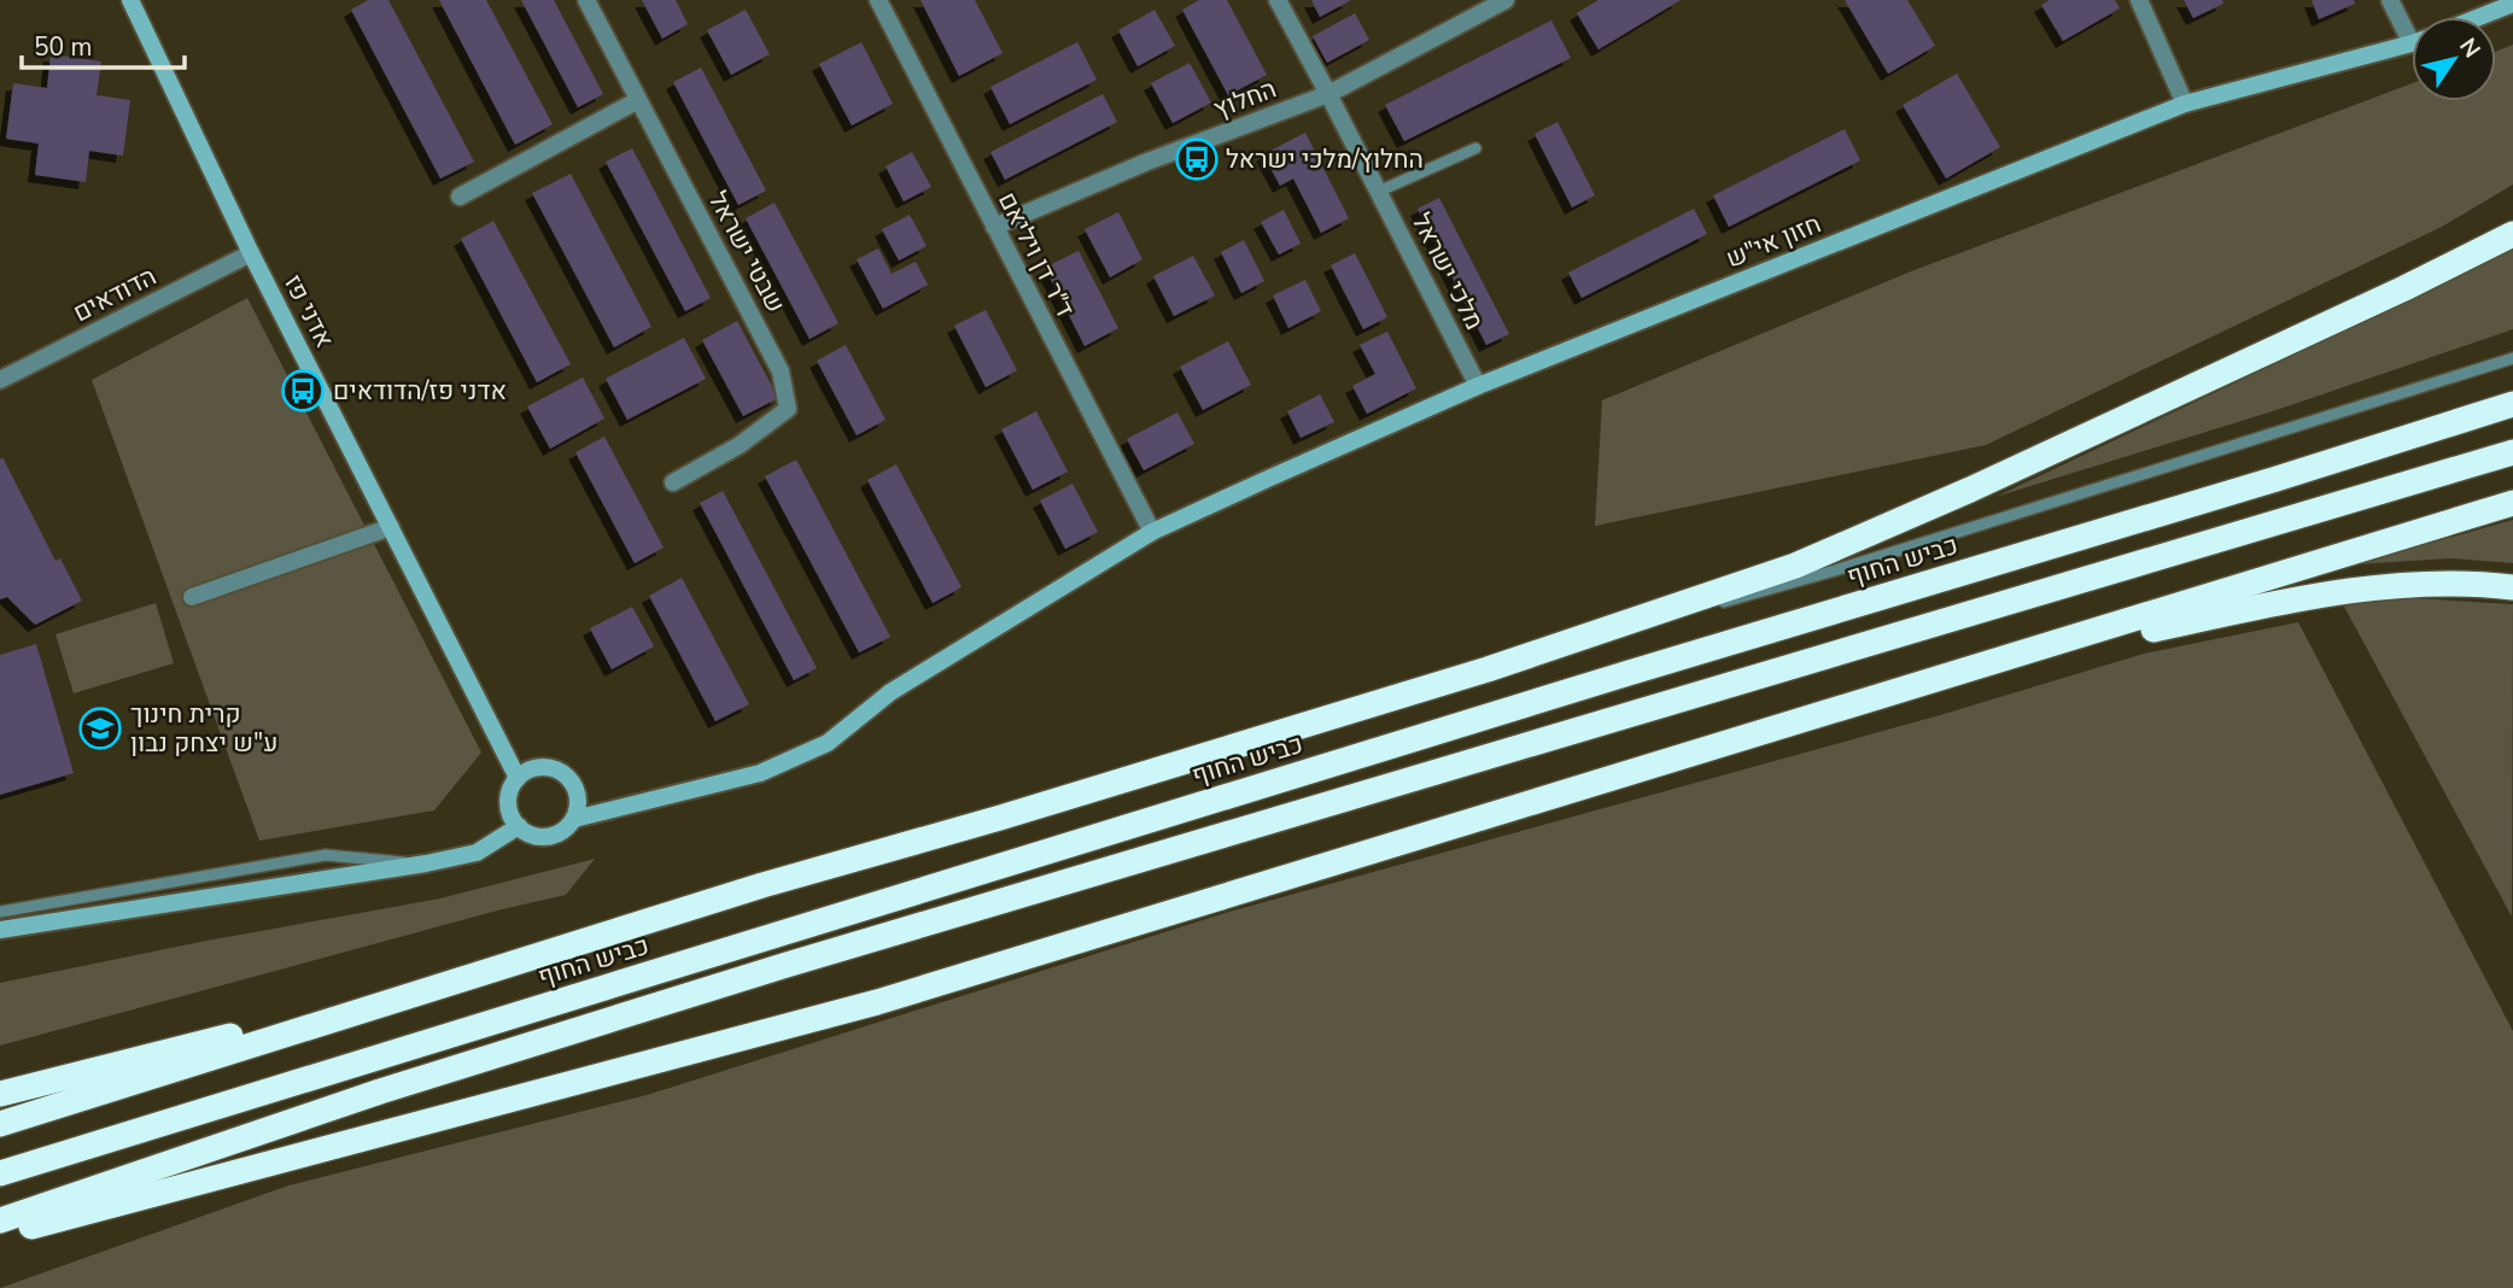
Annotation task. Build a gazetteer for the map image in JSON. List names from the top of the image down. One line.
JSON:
{"streets":{"highway":["כביש החוף"],"street":["החלוץ","חזון אי\"ש","שבטי ישראל","ד״ר דן ויליאם","מלכי ישראל","הדודאים","אדני פז"]},"crossings":[["החלוץ","ד״ר דן ויליאם"],["החלוץ","מלכי ישראל"],["חזון אי\"ש","ד״ר דן ויליאם"],["חזון אי\"ש","מלכי ישראל"],["חזון אי\"ש","אדני פז"],["הדודאים","אדני פז"]],"places":{"bus stop":["החלוץ/מלכי ישראל","אדני פז/הדודאים"],"school or university":["קרית חינוך ע\"ש יצחק נבון"]},"scale_bar":"50 m","north":"top right"}
